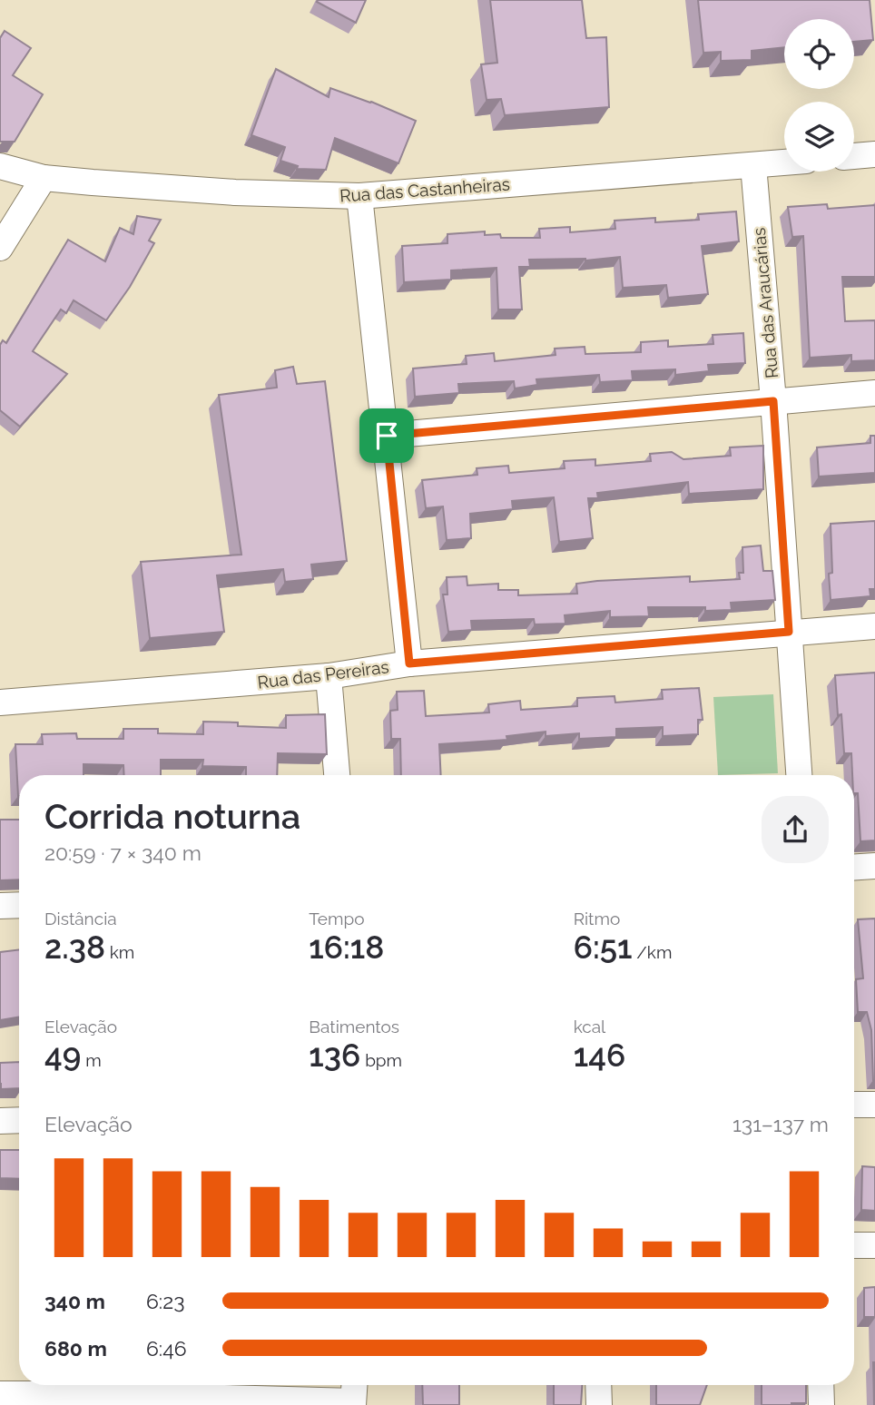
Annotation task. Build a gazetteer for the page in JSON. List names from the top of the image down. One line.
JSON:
{"streets":{"street":["Rua das Castanheiras","Rua das Araucárias","Rua das Pereiras"]},"crossings":[["Rua das Castanheiras","Rua das Araucárias"],["Rua das Araucárias","Rua das Pereiras"]],"page":{"heading":["Corrida noturna","20:59 · 7 × 340 m"],"stats":[["Distância","2.38 km"],["Tempo","16:18"],["Ritmo","6:51 /km"],["Elevação","49 m"],["Batimentos","136 bpm"],["kcal","146"]],"chart":["Elevação","131–137 m"],"list":[{"name":"340 m","note":"6:23"},{"name":"680 m","note":"6:46"}]}}
